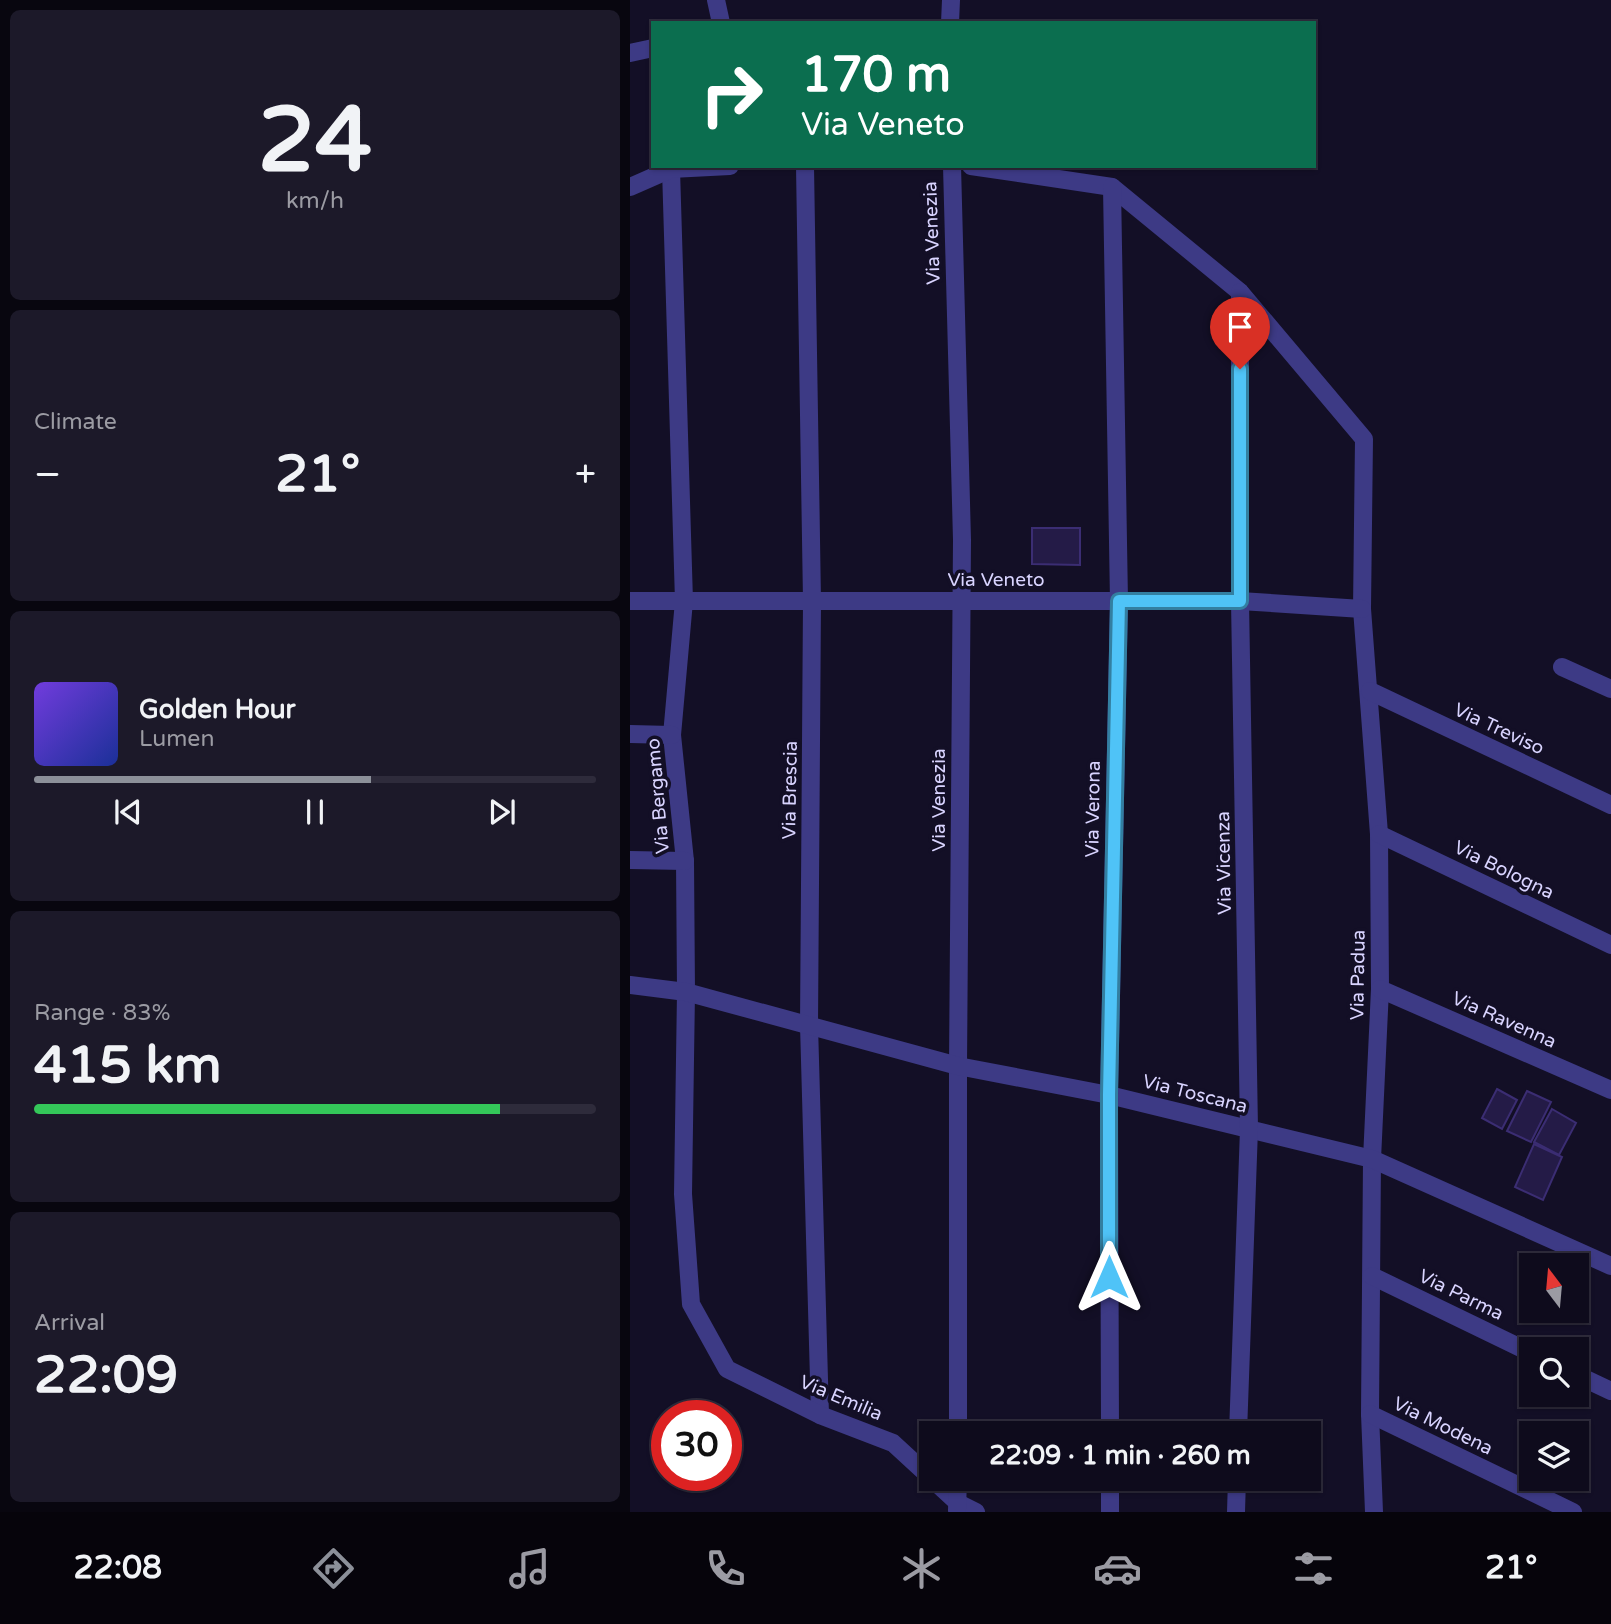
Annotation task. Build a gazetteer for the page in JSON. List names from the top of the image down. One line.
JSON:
{"streets":{"street":["Via Venezia","Via Veneto","Via Treviso","Via Brescia","Via Bergamo","Via Verona","Via Vicenza","Via Bologna","Via Padua","Via Ravenna","Via Toscana","Via Parma","Via Emilia","Via Modena"]},"crossings":[["Via Venezia","Via Veneto"],["Via Venezia","Via Toscana"],["Via Veneto","Via Brescia"],["Via Veneto","Via Bergamo"],["Via Veneto","Via Verona"],["Via Veneto","Via Vicenza"],["Via Veneto","Via Padua"],["Via Treviso","Via Padua"],["Via Brescia","Via Toscana"],["Via Brescia","Via Emilia"],["Via Bergamo","Via Toscana"],["Via Bergamo","Via Emilia"],["Via Verona","Via Toscana"],["Via Vicenza","Via Padua"],["Via Vicenza","Via Toscana"],["Via Bologna","Via Padua"],["Via Padua","Via Ravenna"],["Via Padua","Via Toscana"],["Via Padua","Via Parma"],["Via Padua","Via Modena"]],"north":"top","page":{"tile":[["24","km/h"],"Climate",["Range · 83%","415 km"],["Arrival","22:09"]],"turn":["170 m","Via Veneto"],"heat":["−","21°","+"],"song":["Golden Hour","Lumen"],"limit":"30","trip":"22:09 · 1 min · 260 m","tabs":["22:08","21°"]}}
